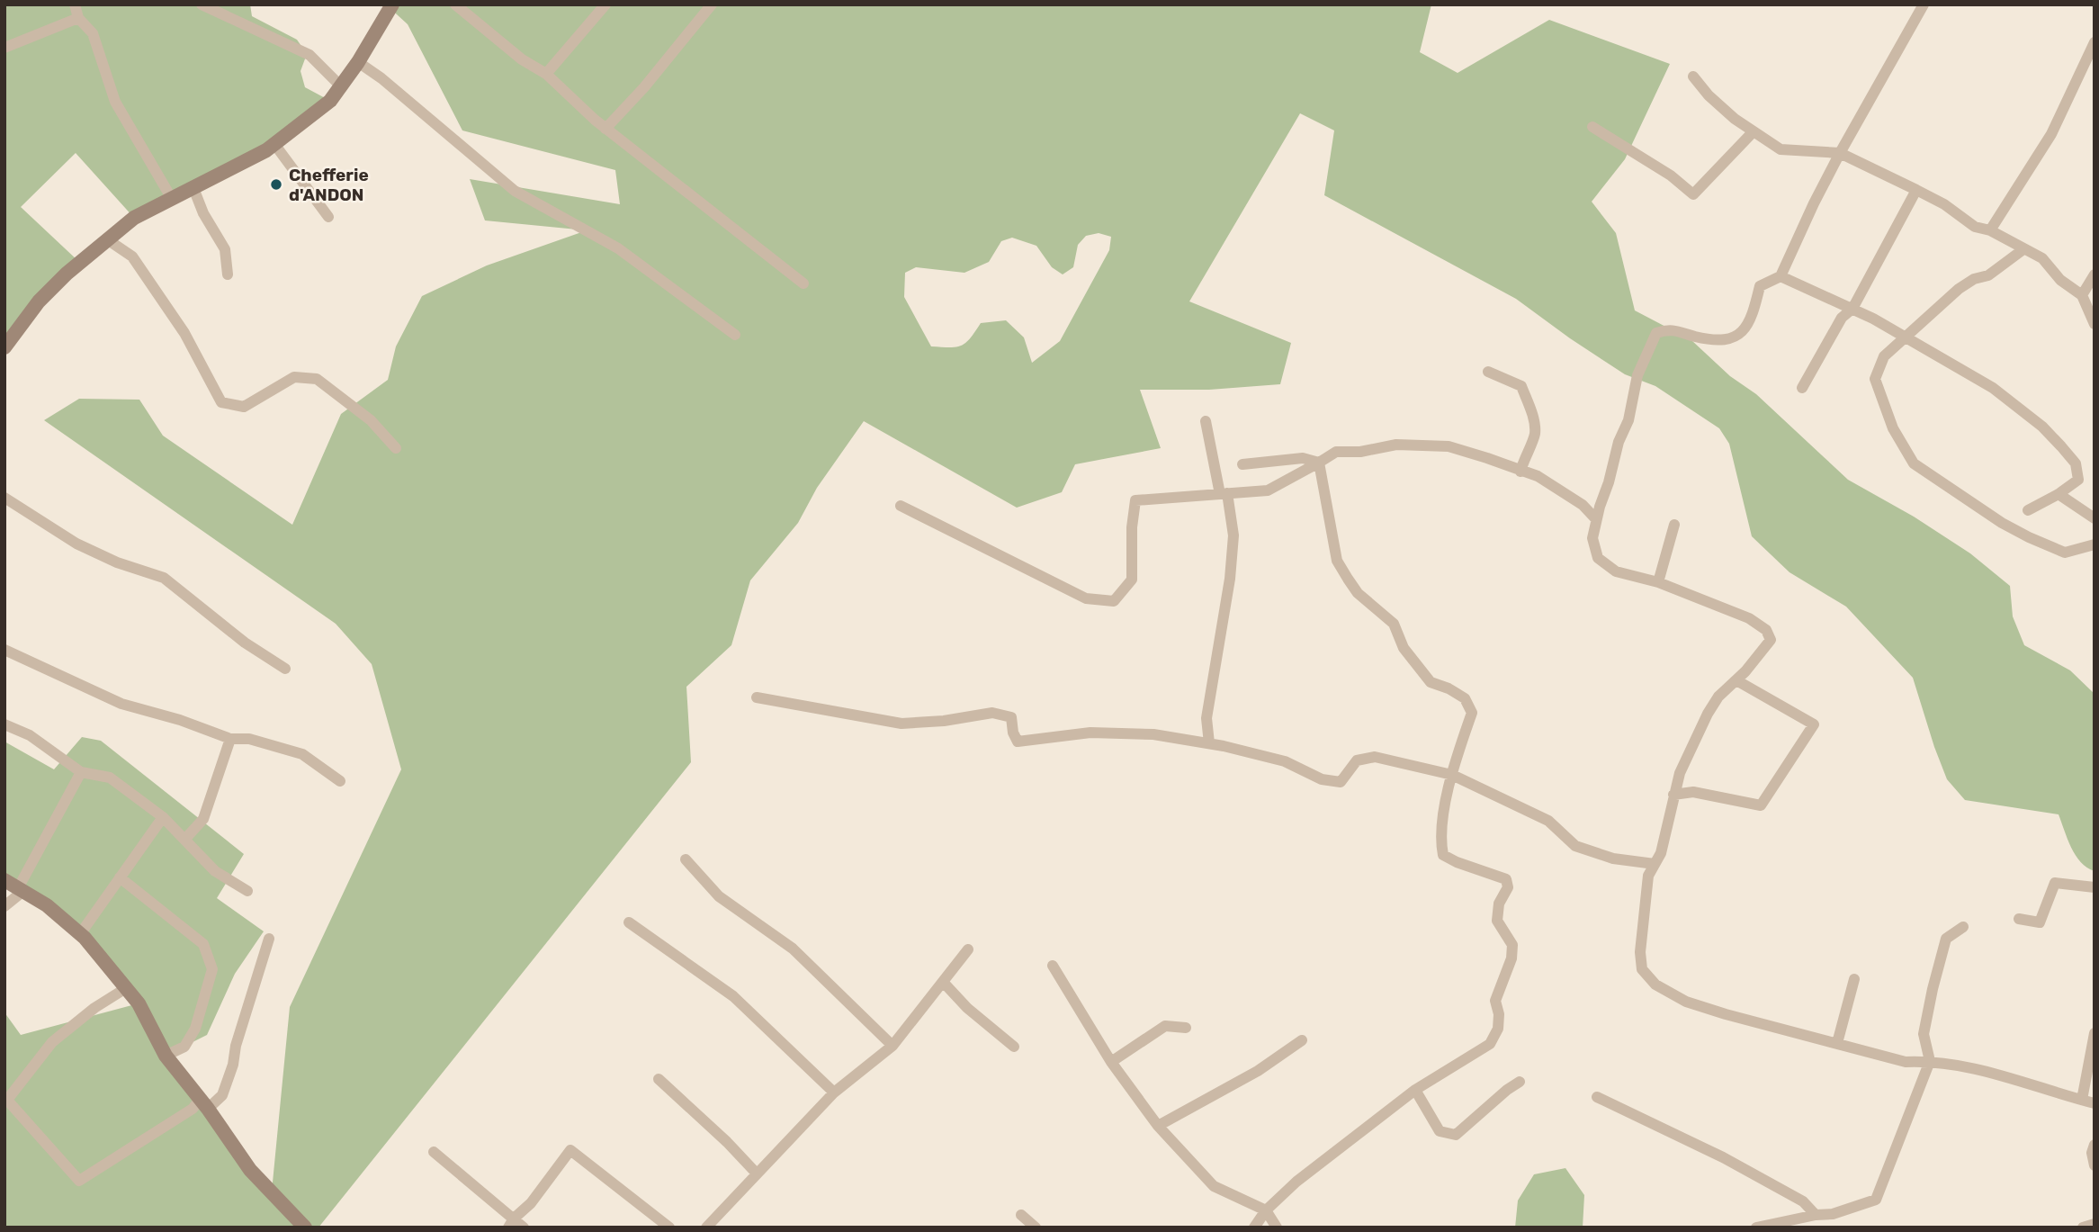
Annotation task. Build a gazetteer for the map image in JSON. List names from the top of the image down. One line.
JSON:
{"places":["Chefferie d'ANDON"]}
